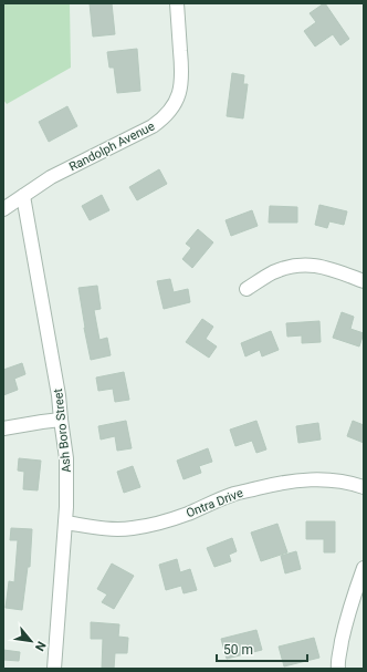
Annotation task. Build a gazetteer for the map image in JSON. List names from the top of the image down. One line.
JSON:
{"streets":{"street":["Randolph Avenue","Ash Boro Street","Ontra Drive"]},"crossings":[["Randolph Avenue","Ash Boro Street"],["Ash Boro Street","Ontra Drive"]],"scale_bar":"50 m","north":"bottom right"}
